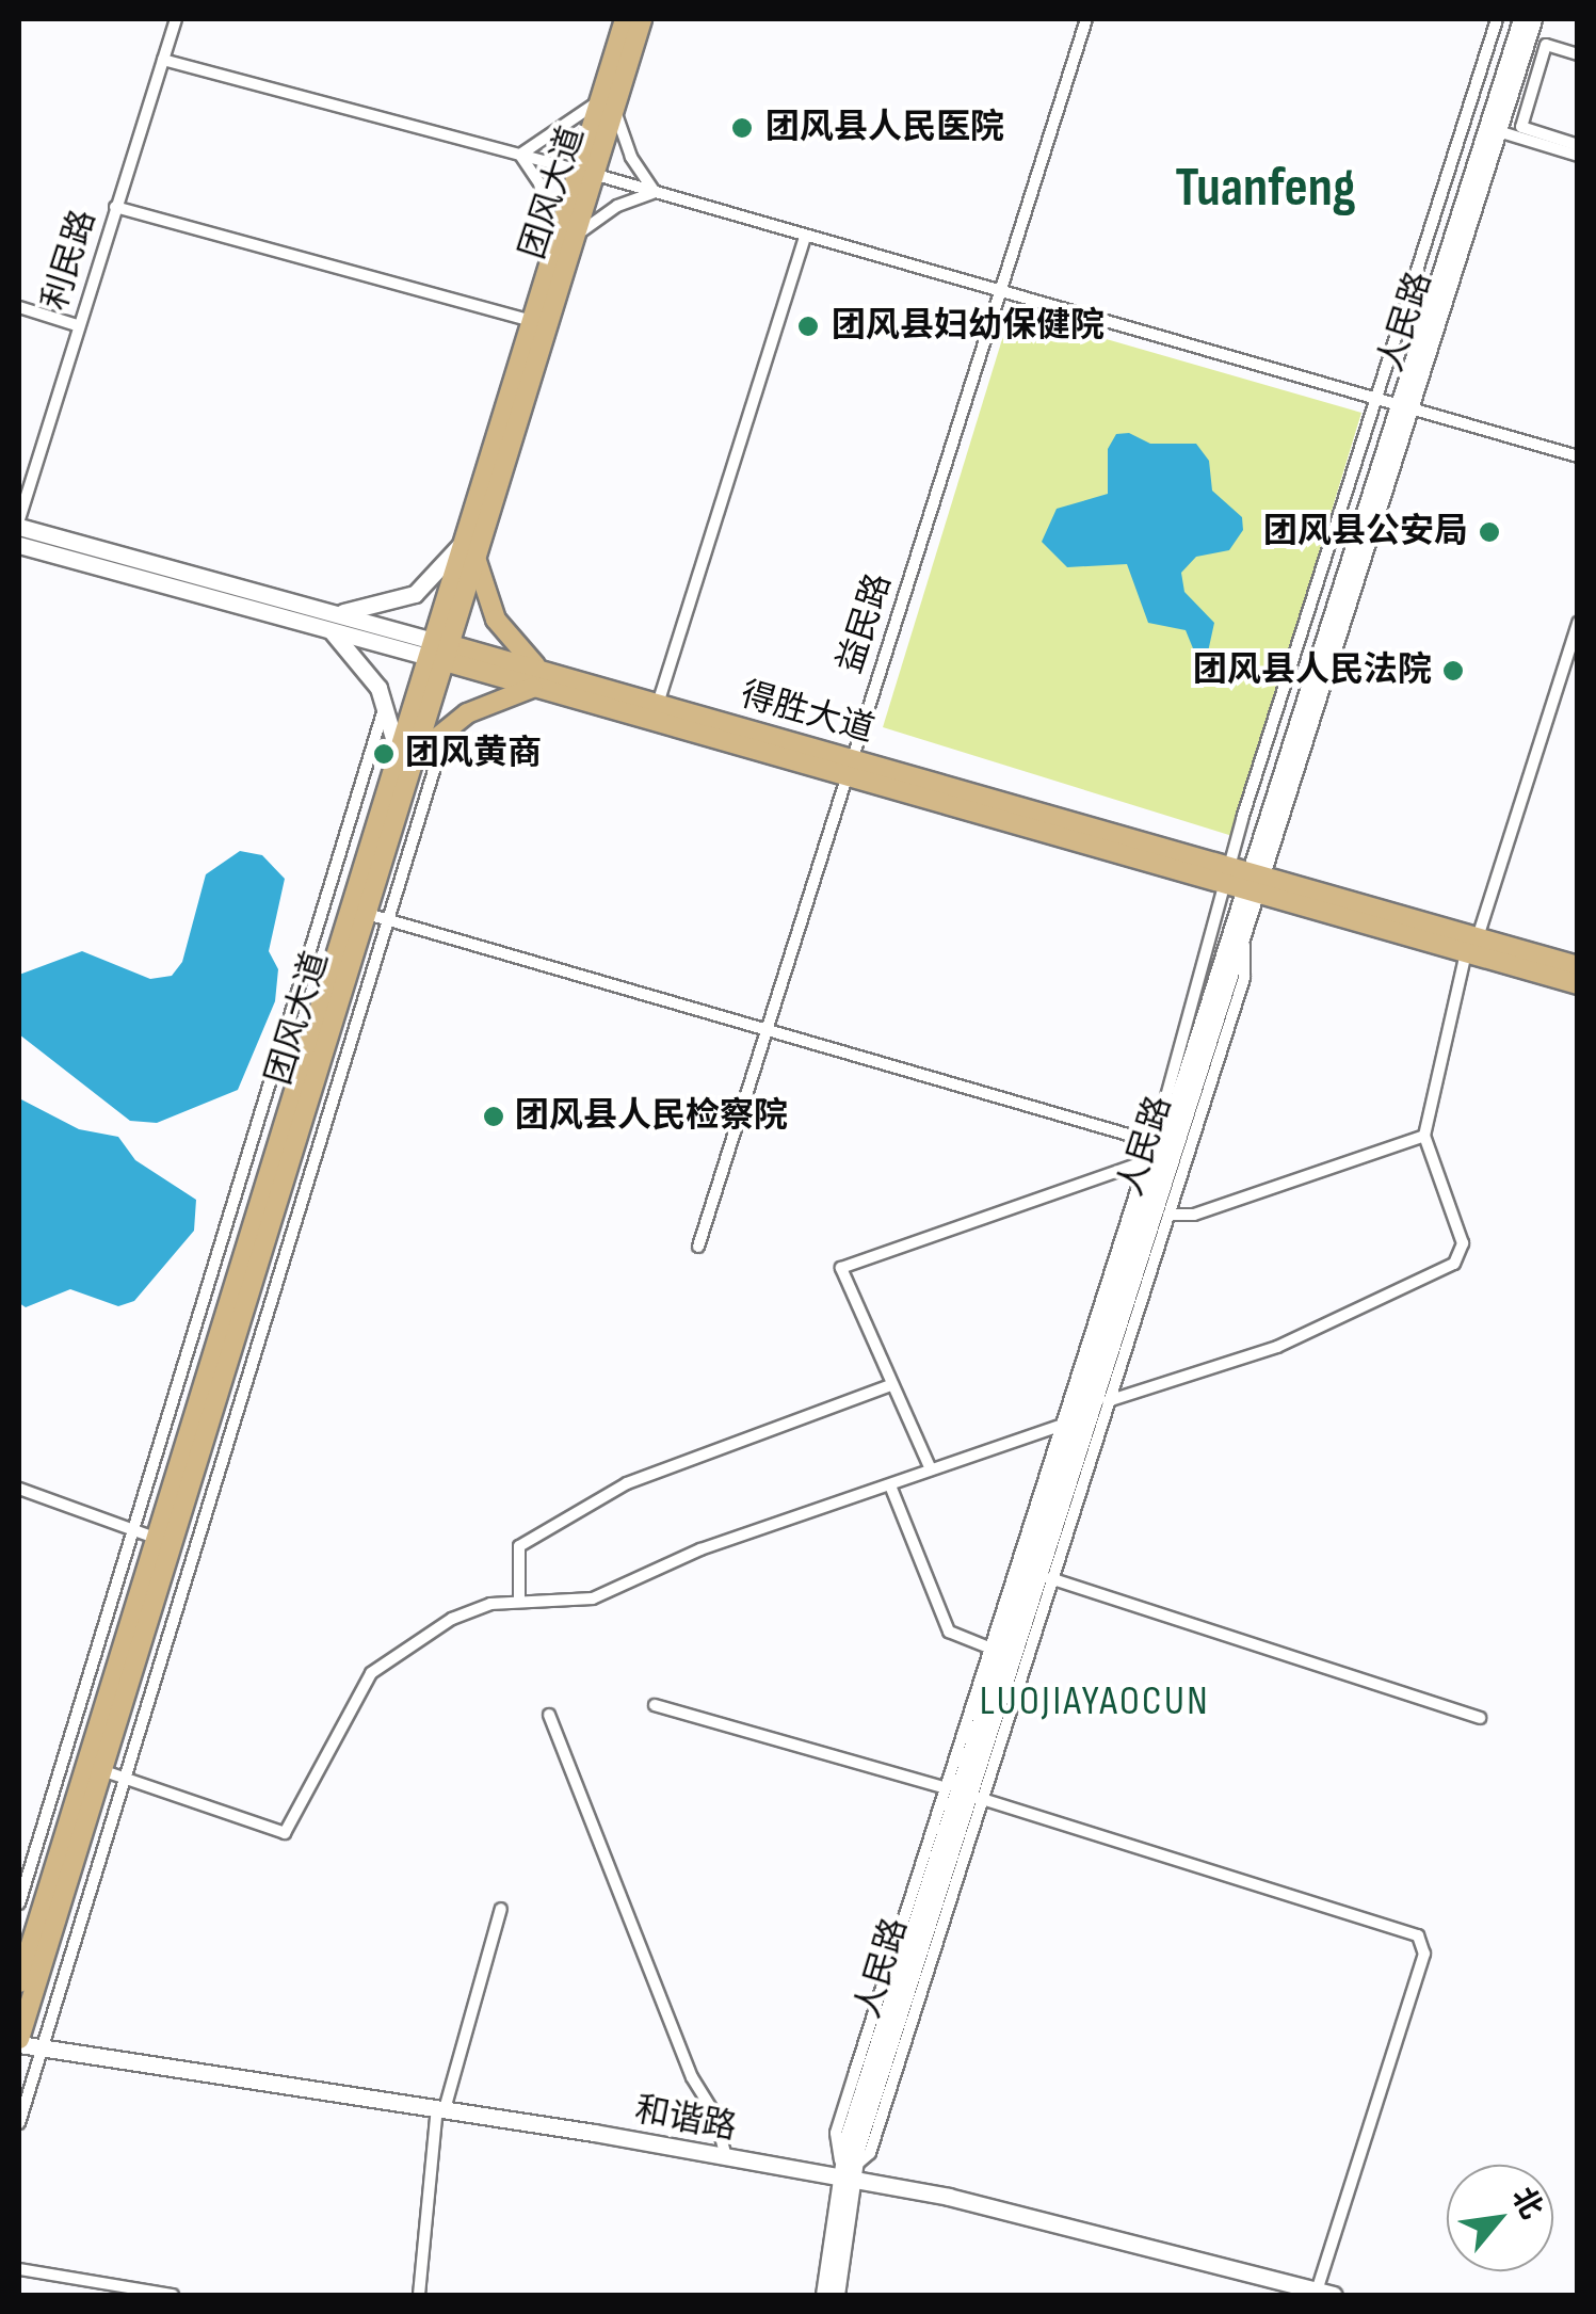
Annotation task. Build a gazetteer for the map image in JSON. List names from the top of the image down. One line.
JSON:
{"streets":{"main road":["团风大道","得胜大道"],"street":["利民路","人民路","益民路","和谐路"]},"crossings":[["团风大道","得胜大道"],["团风大道","和谐路"],["人民路","得胜大道"],["人民路","和谐路"],["益民路","得胜大道"]],"districts":["Tuanfeng","LUOJIAYAOCUN"],"places":["团风县人民医院","团风县妇幼保健院","团风县公安局","团风县人民法院","团风黄商","团风县人民检察院"],"north":"top right"}
